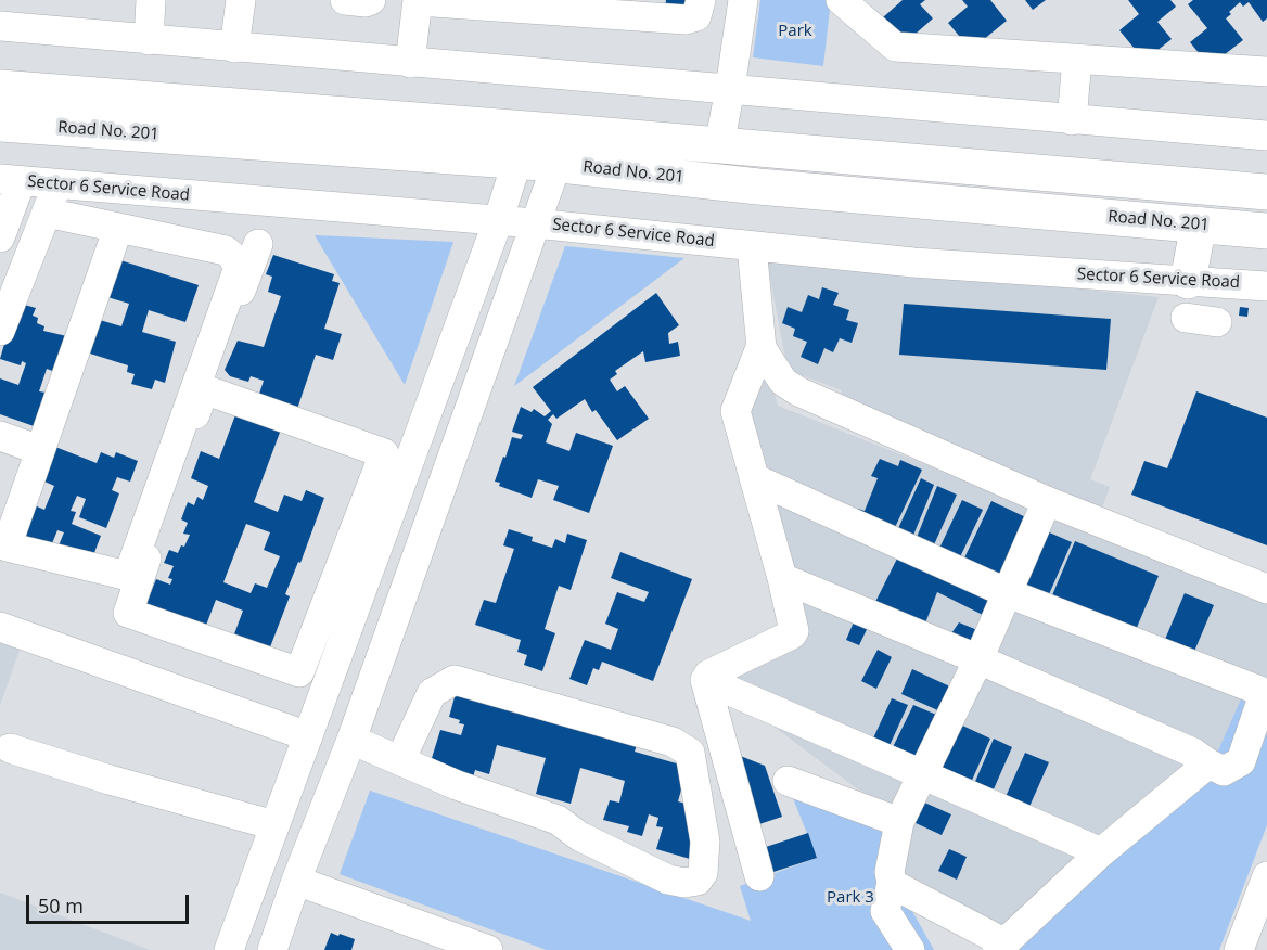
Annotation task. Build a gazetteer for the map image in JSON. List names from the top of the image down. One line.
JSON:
{"streets":{"main road":["Road No. 201"],"street":["Sector 6 Service Road"]},"parks":["Park","Park 3"],"scale_bar":"50 m"}
